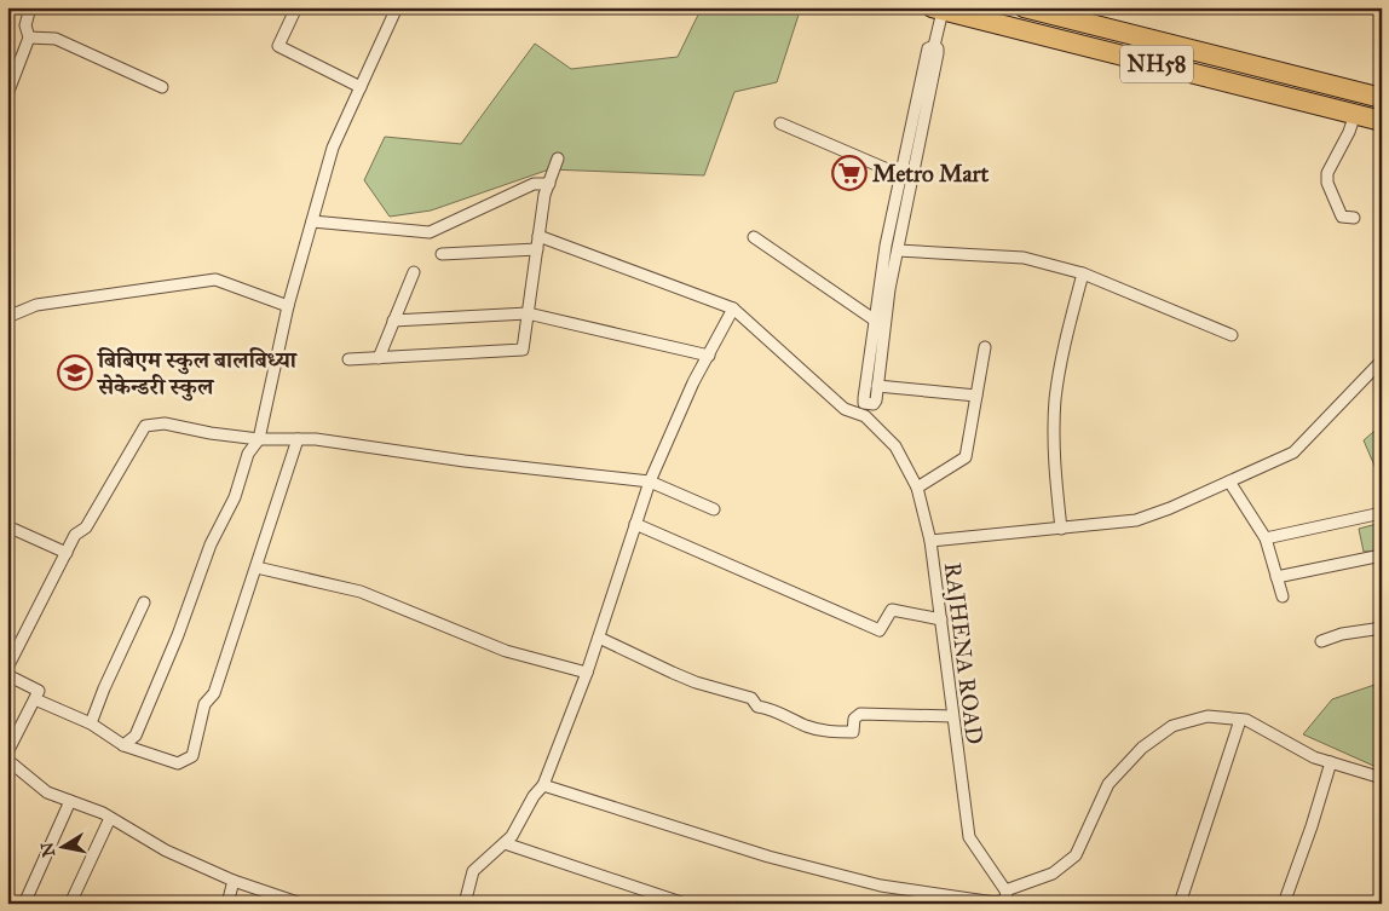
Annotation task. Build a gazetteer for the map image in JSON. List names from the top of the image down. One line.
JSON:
{"streets":{"highway":["NH58"],"street":["RAJHENA ROAD"]},"places":{"supermarket":["Metro Mart"],"school or university":["बिबिएम स्कुल बालबिध्या सेकेन्डरी स्कुल"]},"north":"left"}
